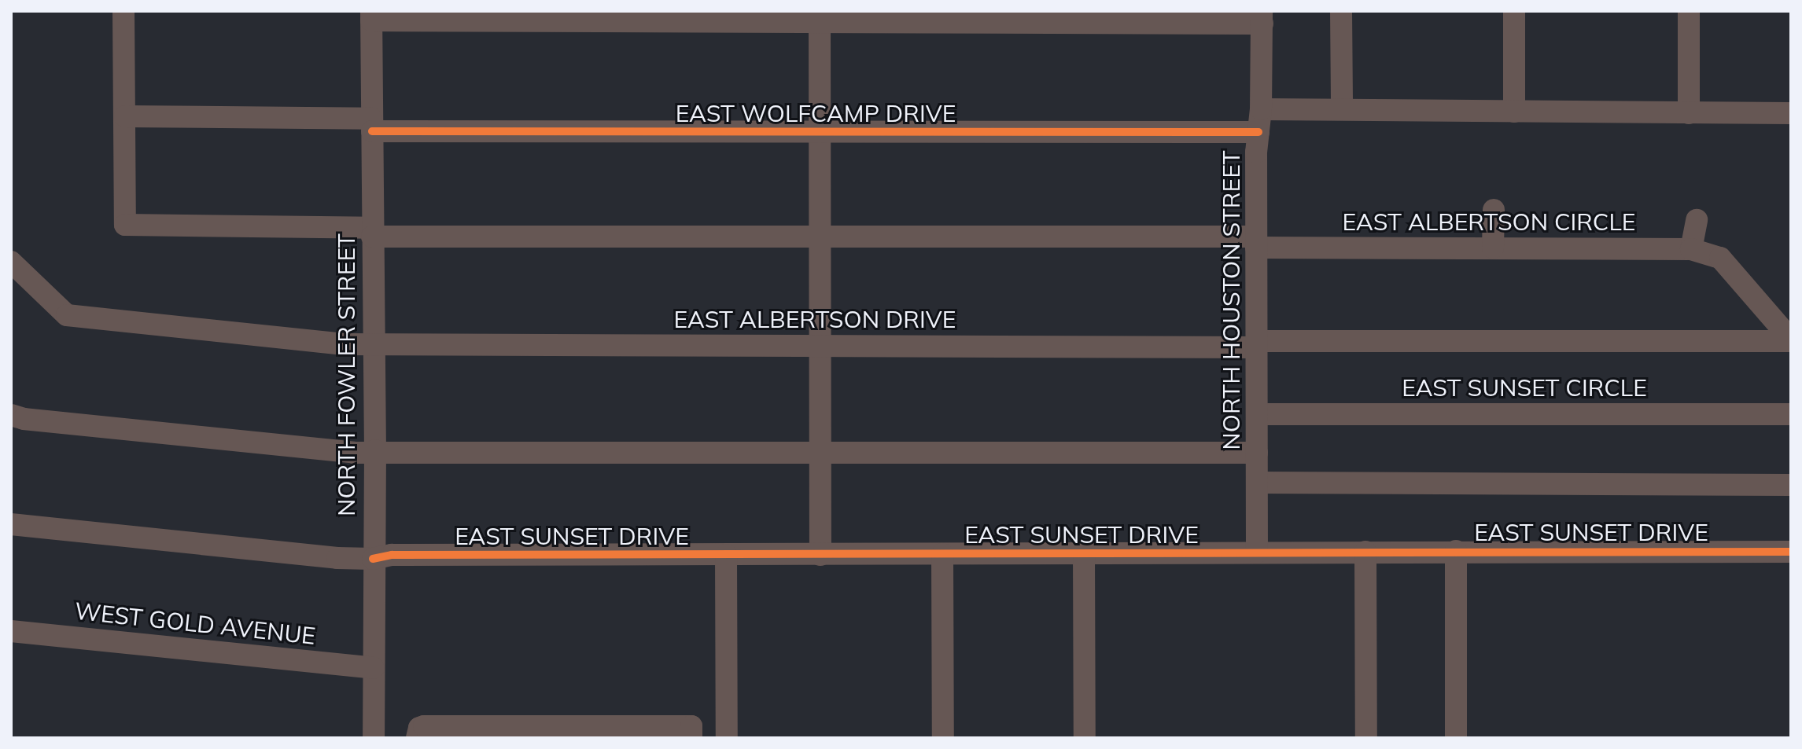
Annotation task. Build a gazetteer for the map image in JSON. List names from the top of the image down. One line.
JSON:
{"streets":{"street":["EAST WOLFCAMP DRIVE","EAST ALBERTSON CIRCLE","NORTH HOUSTON STREET","EAST ALBERTSON DRIVE","NORTH FOWLER STREET","EAST SUNSET CIRCLE","EAST SUNSET DRIVE","WEST GOLD AVENUE"]},"crossings":[["EAST WOLFCAMP DRIVE","EAST ALBERTSON CIRCLE"],["EAST WOLFCAMP DRIVE","NORTH HOUSTON STREET"],["EAST WOLFCAMP DRIVE","NORTH FOWLER STREET"],["EAST ALBERTSON CIRCLE","NORTH HOUSTON STREET"],["EAST ALBERTSON CIRCLE","EAST ALBERTSON DRIVE"],["EAST ALBERTSON CIRCLE","NORTH FOWLER STREET"],["NORTH HOUSTON STREET","EAST ALBERTSON DRIVE"],["NORTH HOUSTON STREET","EAST SUNSET CIRCLE"],["NORTH HOUSTON STREET","EAST SUNSET DRIVE"],["EAST ALBERTSON DRIVE","NORTH FOWLER STREET"],["NORTH FOWLER STREET","EAST SUNSET DRIVE"],["NORTH FOWLER STREET","WEST GOLD AVENUE"]]}
